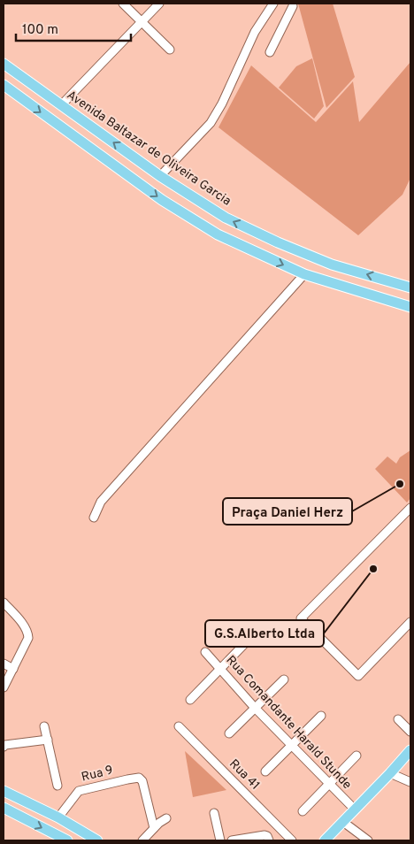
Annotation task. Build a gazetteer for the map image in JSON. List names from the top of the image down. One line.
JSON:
{"streets":{"main road":["Avenida Baltazar de Oliveira Garcia"],"street":["Rua Comandante Harald Stunde","Rua 9","Rua 41"]},"places":["Praça Daniel Herz","G.S.Alberto Ltda"],"scale_bar":"100 m"}
